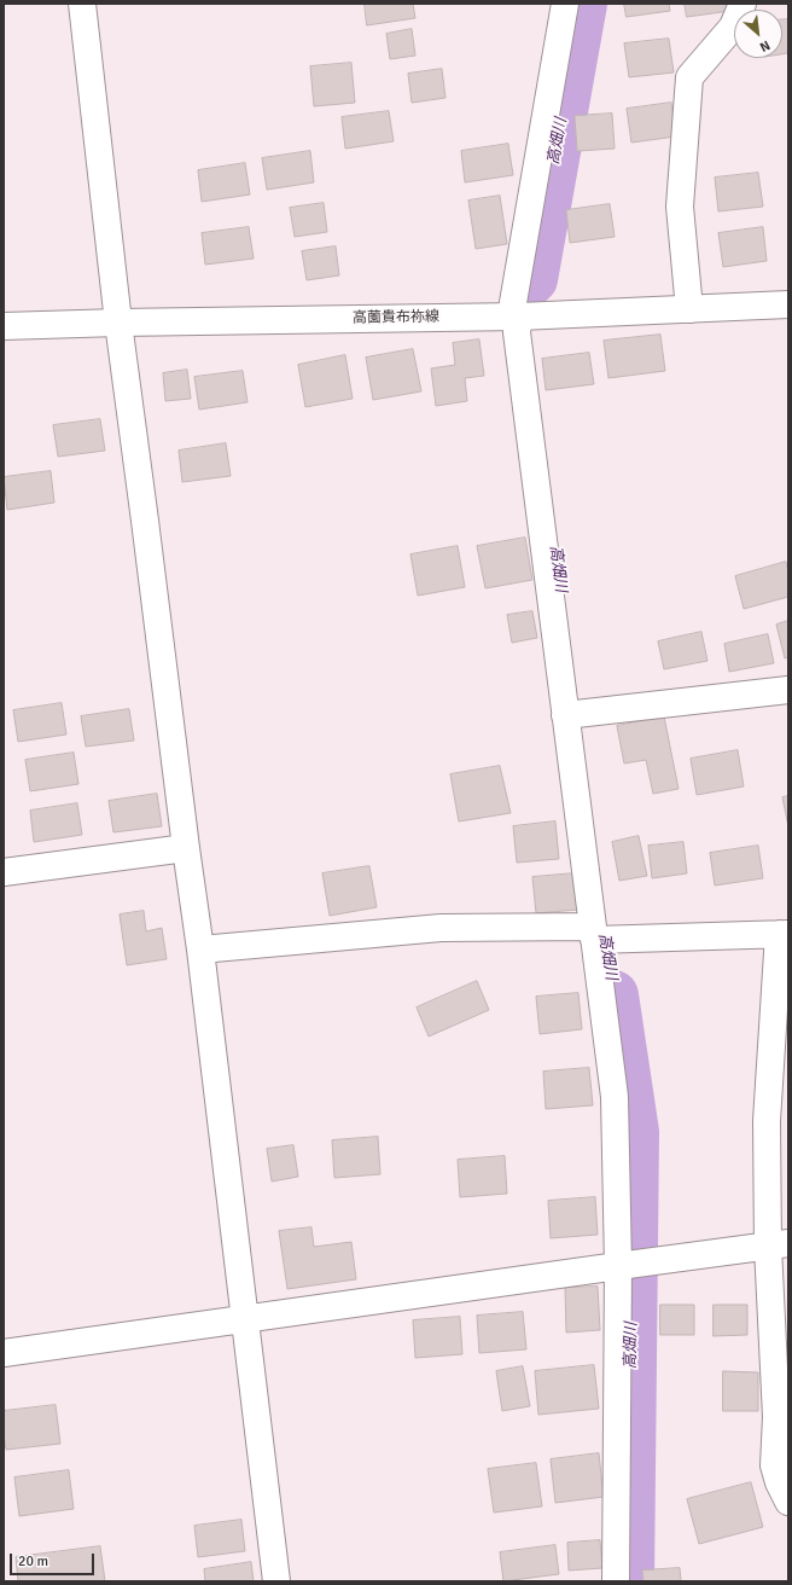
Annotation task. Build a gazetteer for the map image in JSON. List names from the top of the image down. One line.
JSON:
{"streets":{"street":["高薗貴布祢線"]},"water":["高畑川"],"scale_bar":"20 m","north":"bottom right"}
